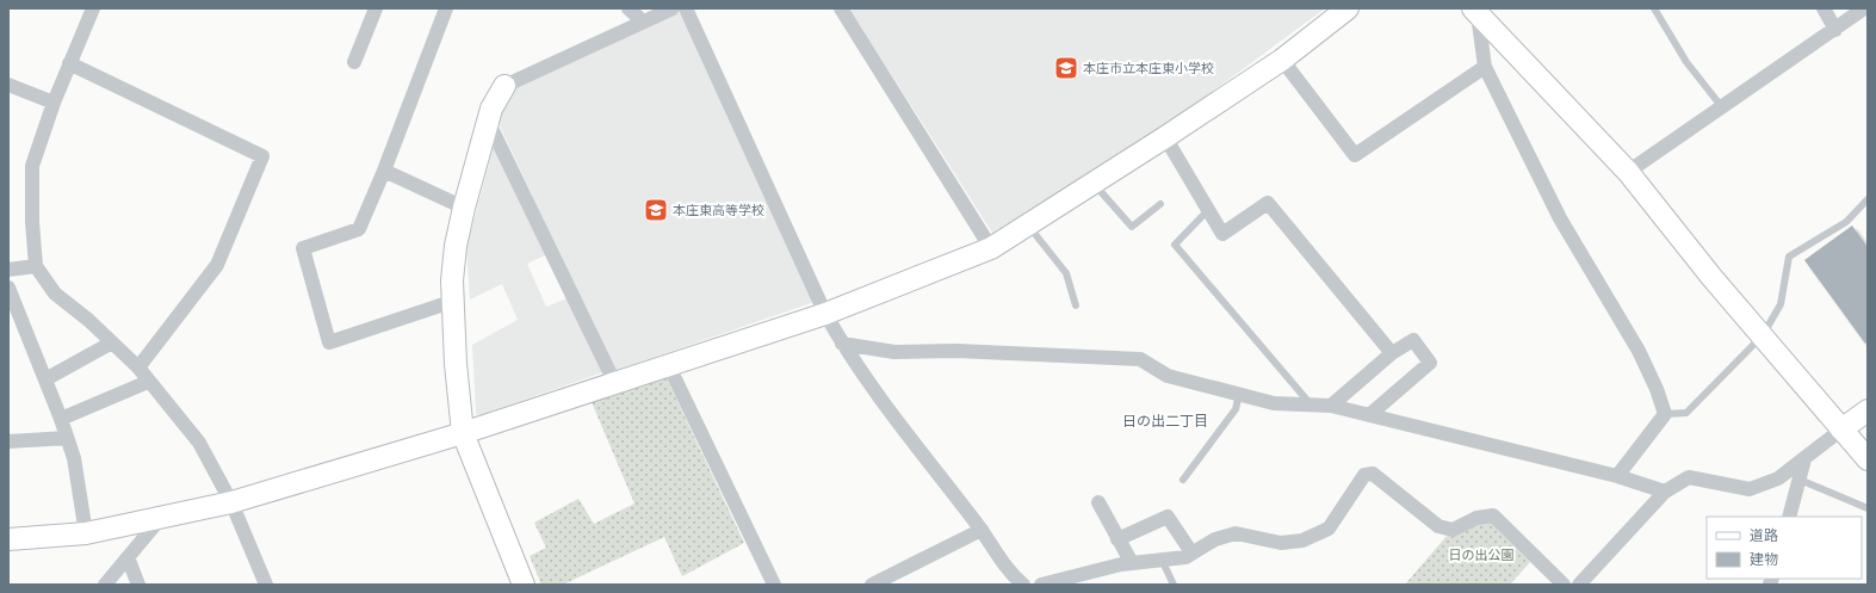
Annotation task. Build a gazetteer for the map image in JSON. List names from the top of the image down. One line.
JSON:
{"districts":["日の出二丁目"],"parks":["日の出公園"],"places":{"school or university":["本庄市立本庄東小学校","本庄東高等学校"]},"legend":["道路","建物"]}
